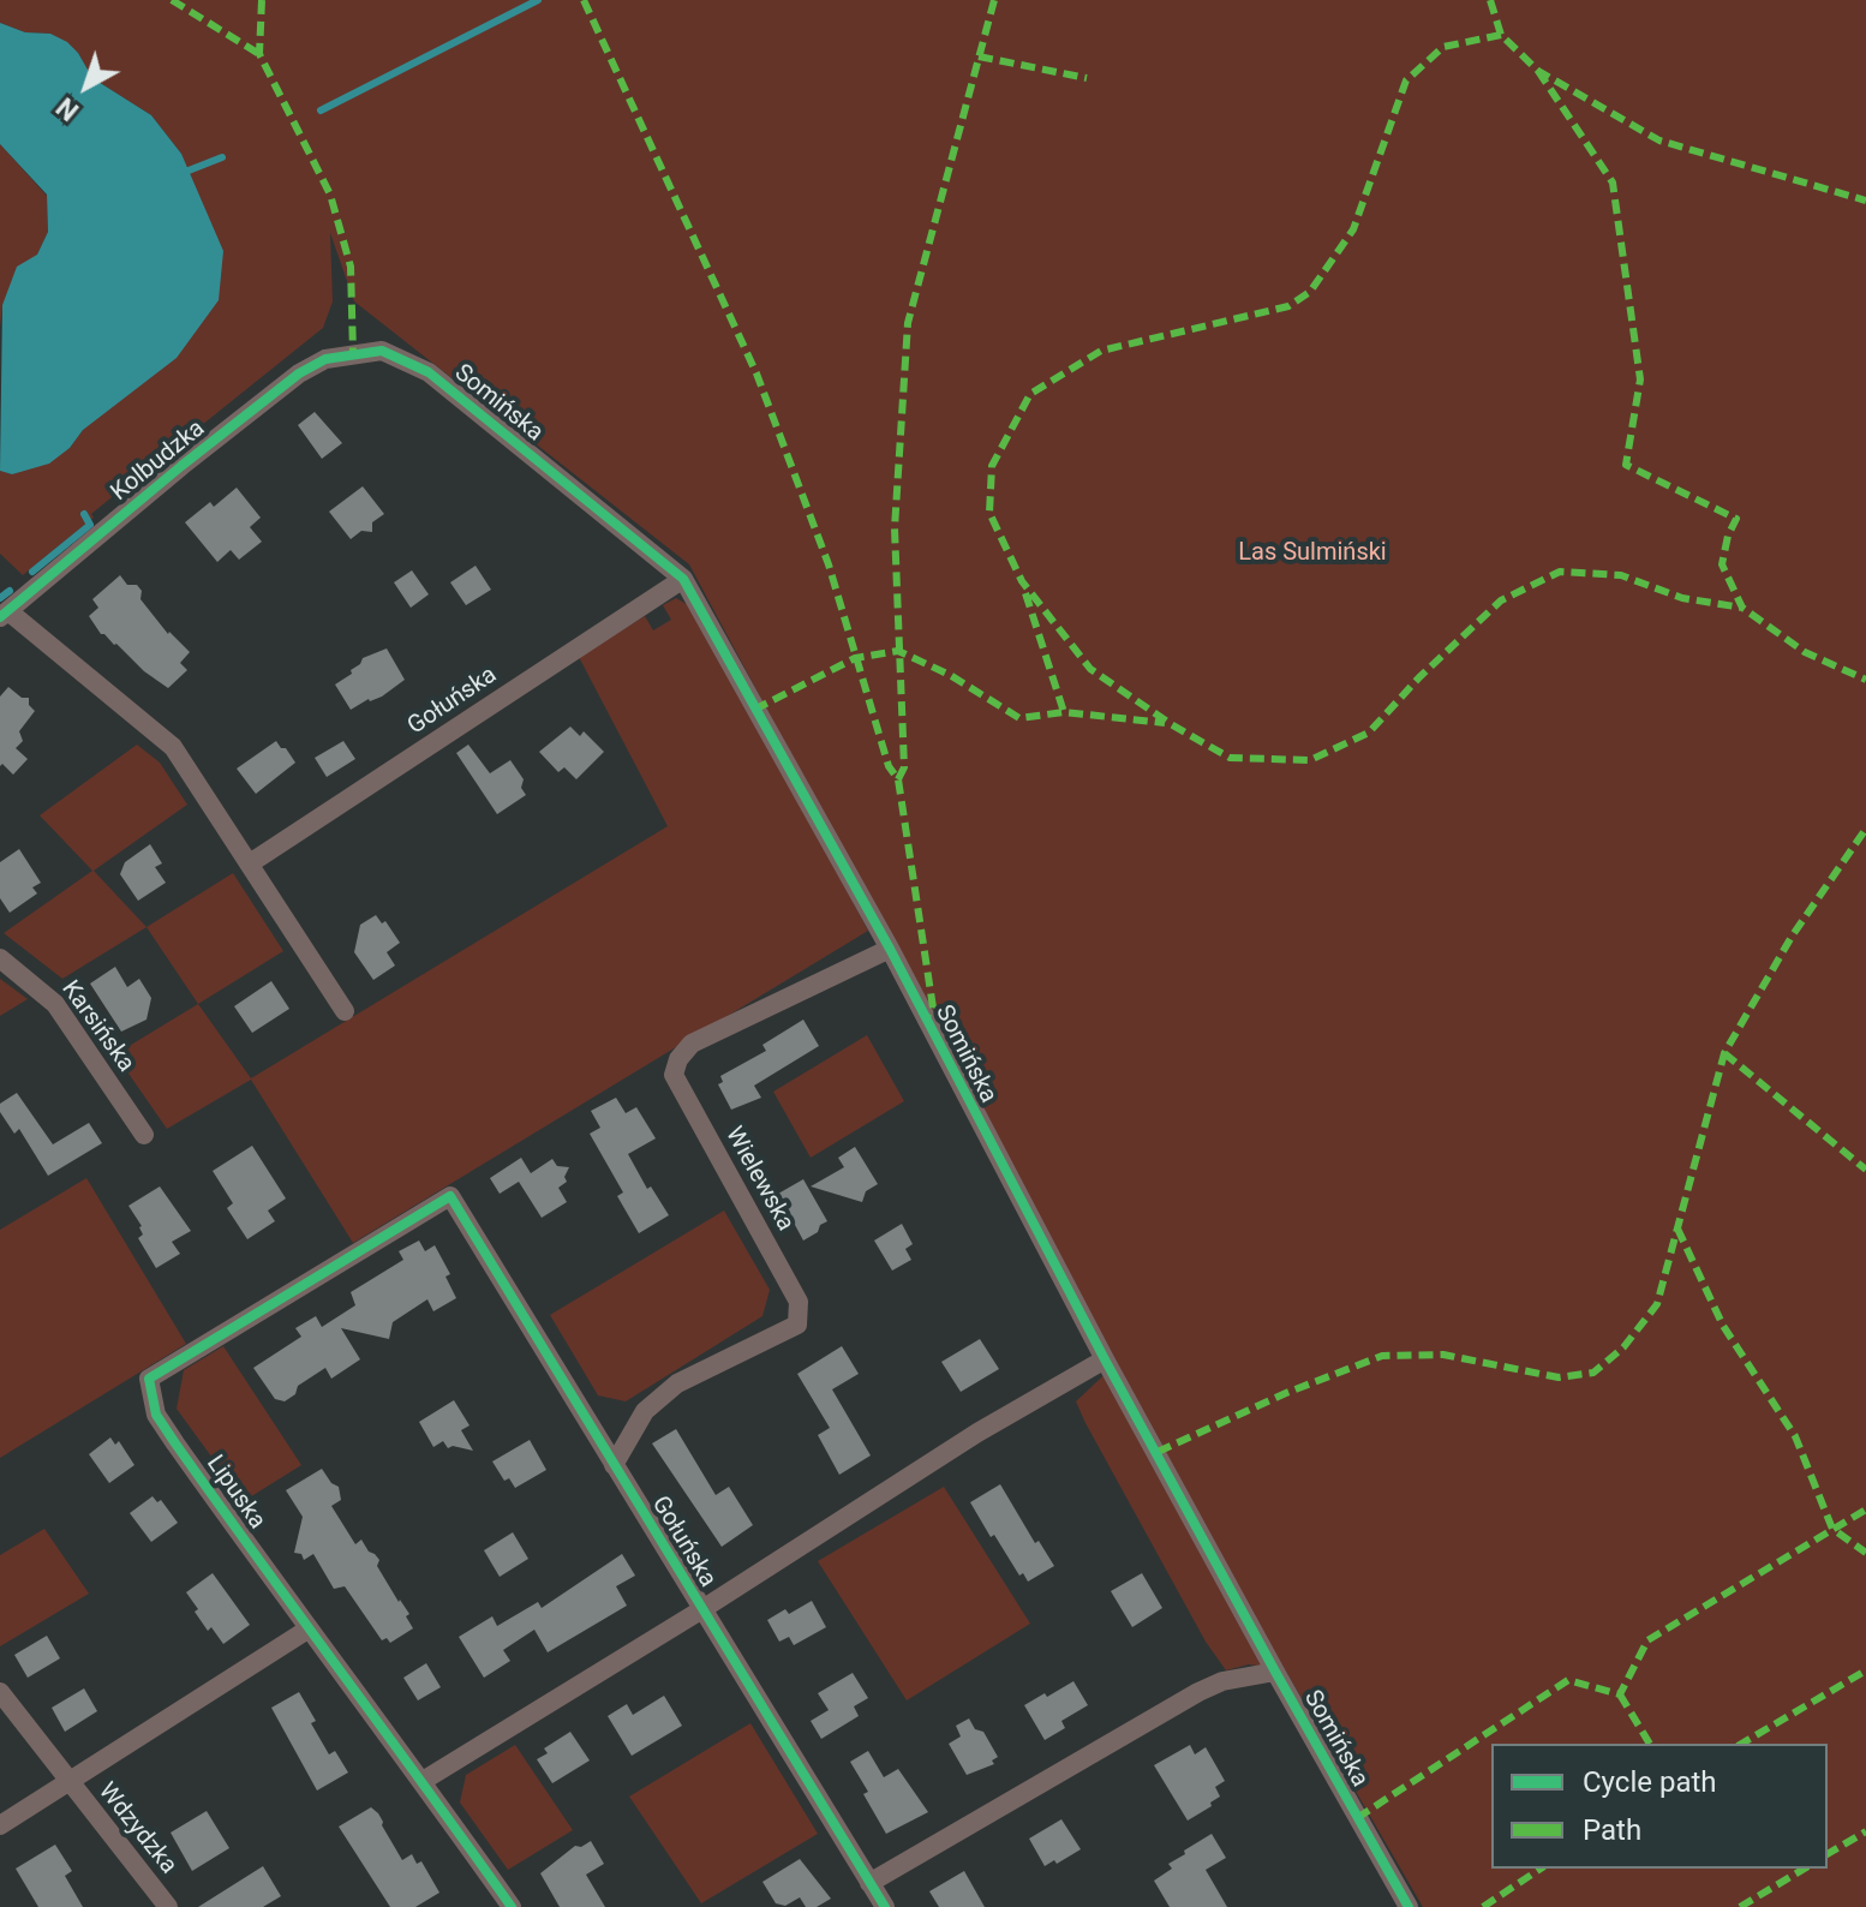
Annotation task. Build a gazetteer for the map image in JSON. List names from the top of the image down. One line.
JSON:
{"streets":{"street":["Somińska","Kolbudzka","Gołuńska","Karsińska","Wielewska","Lipuska","Wdzydzka"]},"crossings":[["Somińska","Kolbudzka"],["Somińska","Gołuńska"],["Somińska","Wielewska"],["Gołuńska","Wielewska"],["Gołuńska","Lipuska"]],"parks":["Las Sulmiński"],"legend":["Cycle path","Path"],"north":"bottom left"}
